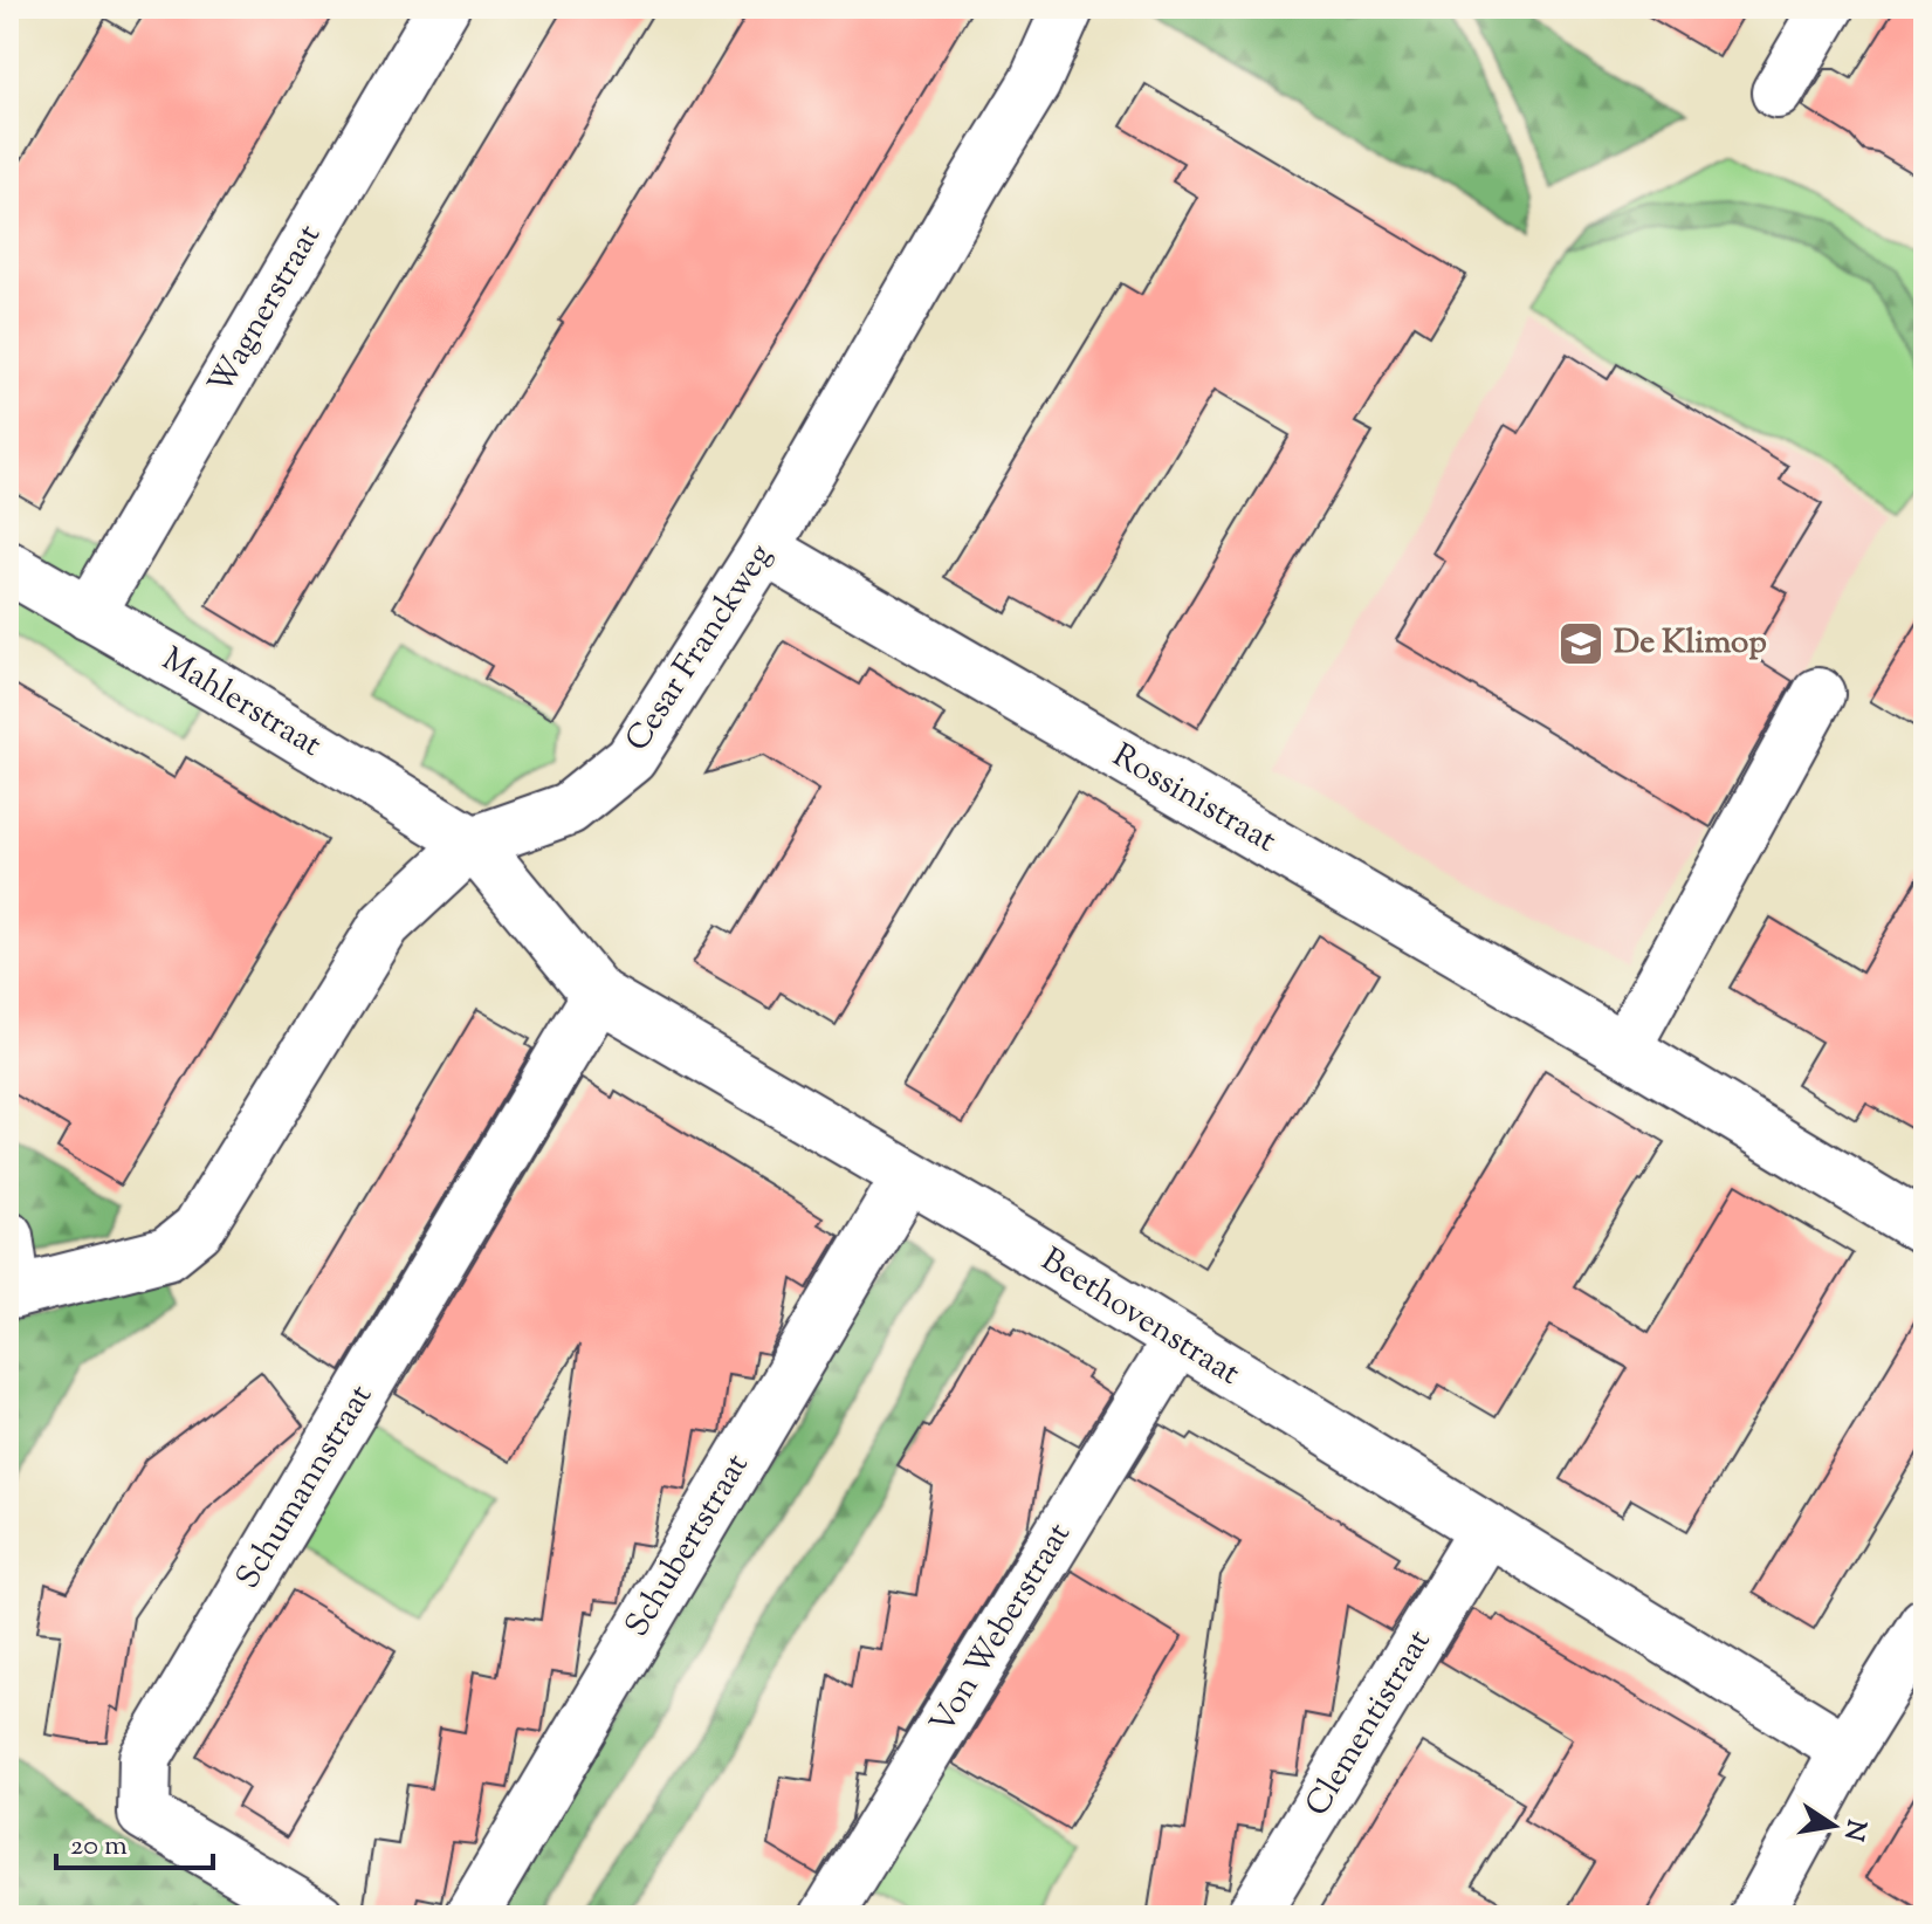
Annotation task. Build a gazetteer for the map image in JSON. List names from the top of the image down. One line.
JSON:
{"streets":{"street":["Wagnerstraat","Cesar Franckweg","Mahlerstraat","Rossinistraat","Beethovenstraat","Schumannstraat","Schubertstraat","Von Weberstraat","Clementistraat"]},"crossings":[["Wagnerstraat","Mahlerstraat"],["Cesar Franckweg","Mahlerstraat"],["Cesar Franckweg","Rossinistraat"],["Cesar Franckweg","Beethovenstraat"],["Mahlerstraat","Beethovenstraat"],["Beethovenstraat","Schumannstraat"],["Beethovenstraat","Schubertstraat"],["Beethovenstraat","Von Weberstraat"],["Beethovenstraat","Clementistraat"]],"places":{"school or university":["De Klimop"]},"scale_bar":"20 m","north":"right"}
